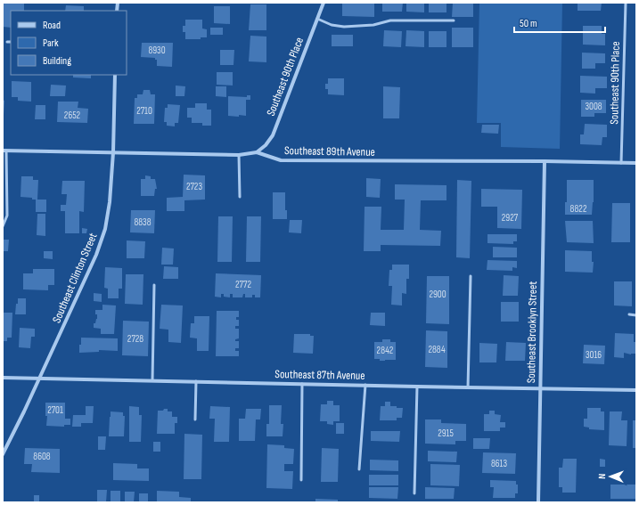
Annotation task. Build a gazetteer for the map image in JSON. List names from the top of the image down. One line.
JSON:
{"streets":{"street":["Southeast 90th Place","Southeast 89th Avenue","Southeast Clinton Street","Southeast Brooklyn Street","Southeast 87th Avenue"]},"crossings":[["Southeast 90th Place","Southeast 89th Avenue"],["Southeast 89th Avenue","Southeast Clinton Street"],["Southeast 89th Avenue","Southeast Brooklyn Street"],["Southeast Clinton Street","Southeast 87th Avenue"],["Southeast Brooklyn Street","Southeast 87th Avenue"]],"house_numbers":["8930","3008","2710","2652","2723","8822","2927","8838","2772","2900","2728","2884","2842","3016","2701","2915","8608","8613"],"legend":["Road","Park","Building"],"scale_bar":"50 m","north":"left"}
